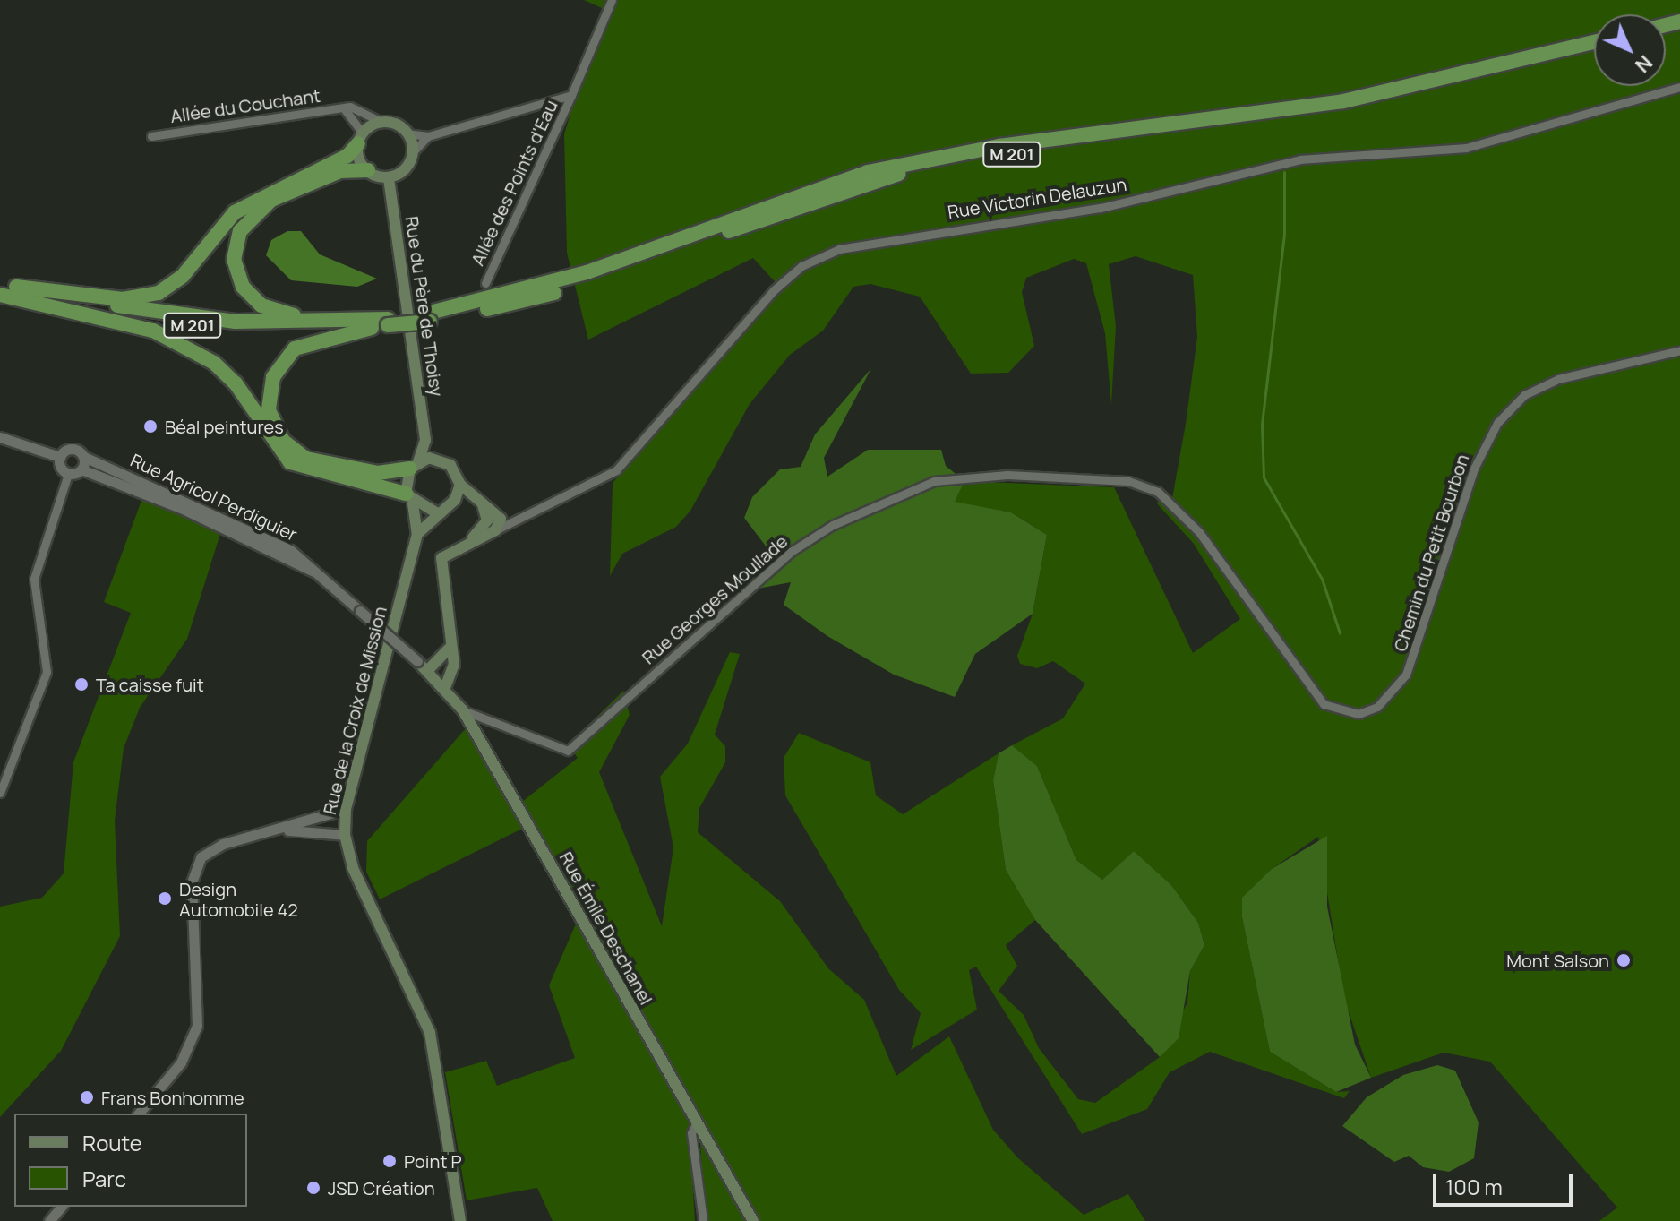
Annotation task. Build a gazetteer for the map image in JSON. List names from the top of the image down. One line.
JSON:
{"streets":{"highway":["M 201"],"main road":["Rue du Père de Thoisy","Rue de la Croix de Mission","Rue Émile Deschanel"],"street":["Allée du Couchant","Allée des Points d'Eau","Rue Victorin Delauzun","Rue Agricol Perdiguier","Chemin du Petit Bourbon","Rue Georges Moullade"]},"crossings":[["Allée du Couchant","Rue du Père de Thoisy"],["Rue Victorin Delauzun","Rue du Père de Thoisy"],["Rue du Père de Thoisy","Rue de la Croix de Mission"],["Rue Agricol Perdiguier","Rue Émile Deschanel"],["Chemin du Petit Bourbon","Rue Georges Moullade"],["Rue Georges Moullade","Rue Émile Deschanel"]],"places":["Béal peintures","Ta caisse fuit","Design Automobile 42","Mont Salson","Frans Bonhomme","Point P","JSD Création"],"legend":["Route","Parc"],"scale_bar":"100 m","north":"bottom right"}
